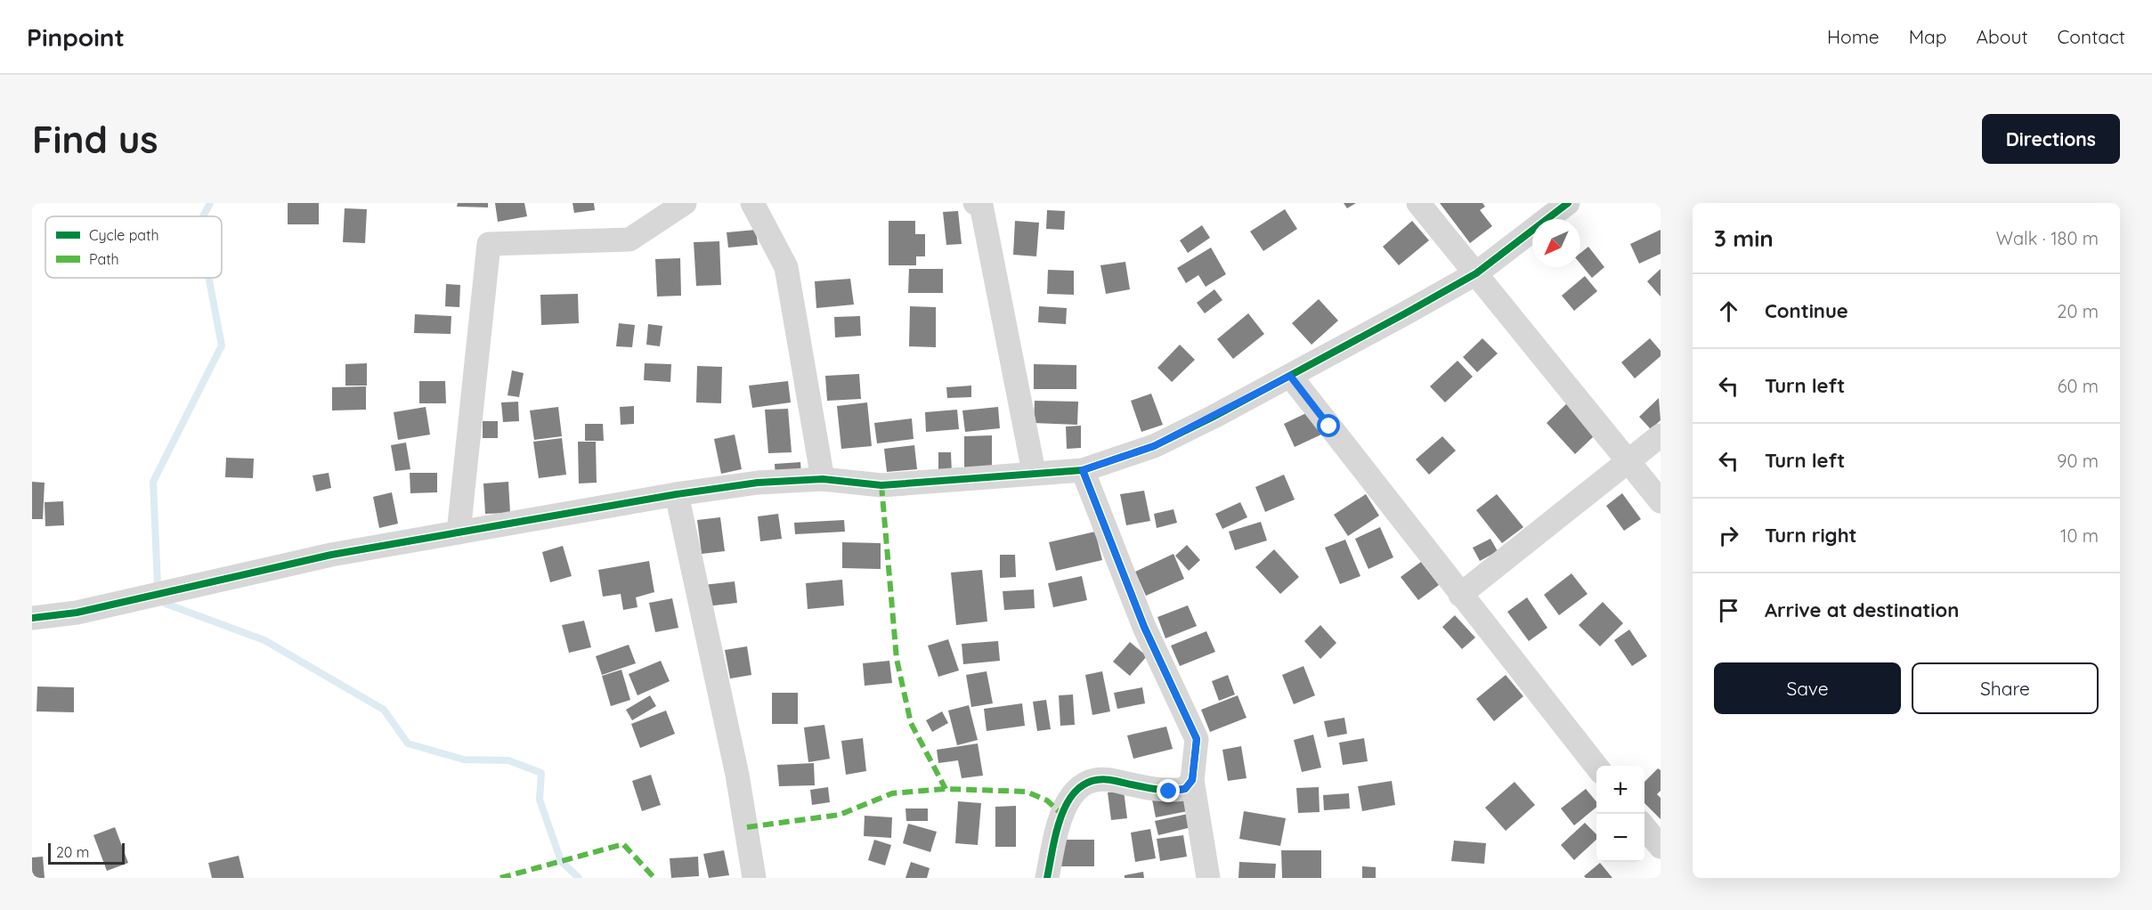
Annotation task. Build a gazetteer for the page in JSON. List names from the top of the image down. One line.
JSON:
{"legend":["Cycle path","Path"],"scale_bar":"20 m","north":"bottom left","page":{"header":"Pinpoint","nav":["Home","Map","About","Contact"],"buttons":["Directions",["Save","Share"]],"title":"Find us","heading":["3 min","Walk · 180 m"],"list":[["Continue","20 m"],["Turn left","60 m"],["Turn left","90 m"],["Turn right","10 m"],"Arrive at destination"],"map_buttons":["+","−"],"scale":"20 m"}}
